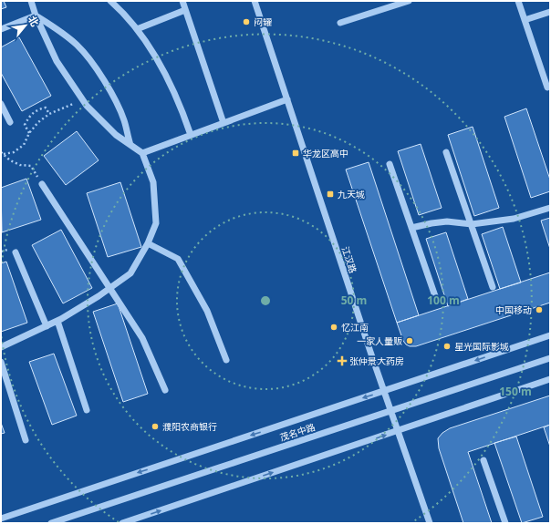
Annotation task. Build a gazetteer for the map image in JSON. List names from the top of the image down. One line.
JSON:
{"streets":{"street":["江汉路","茂名中路"]},"crossings":[["江汉路","茂名中路"]],"places":{"other":["闷罐","中国移动","忆江南","一家人量贩","星光国际影城","濮阳农商银行"],"transit":["华龙区高中","九天城"],"health":["张仲景大药房"]},"north":"top right","rings":["50 m","100 m","150 m"]}
